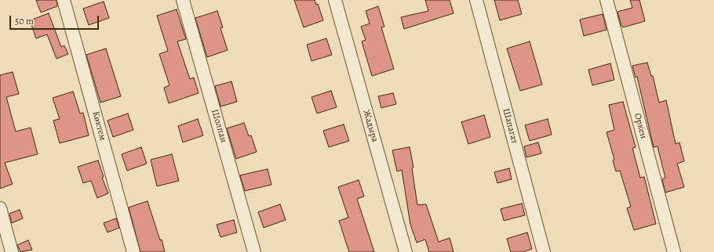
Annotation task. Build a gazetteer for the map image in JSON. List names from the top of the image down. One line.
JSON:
{"streets":{"street":["Көктем","Шолпан","Жадыра","Шапагат","Оркен"]},"scale_bar":"50 m"}
